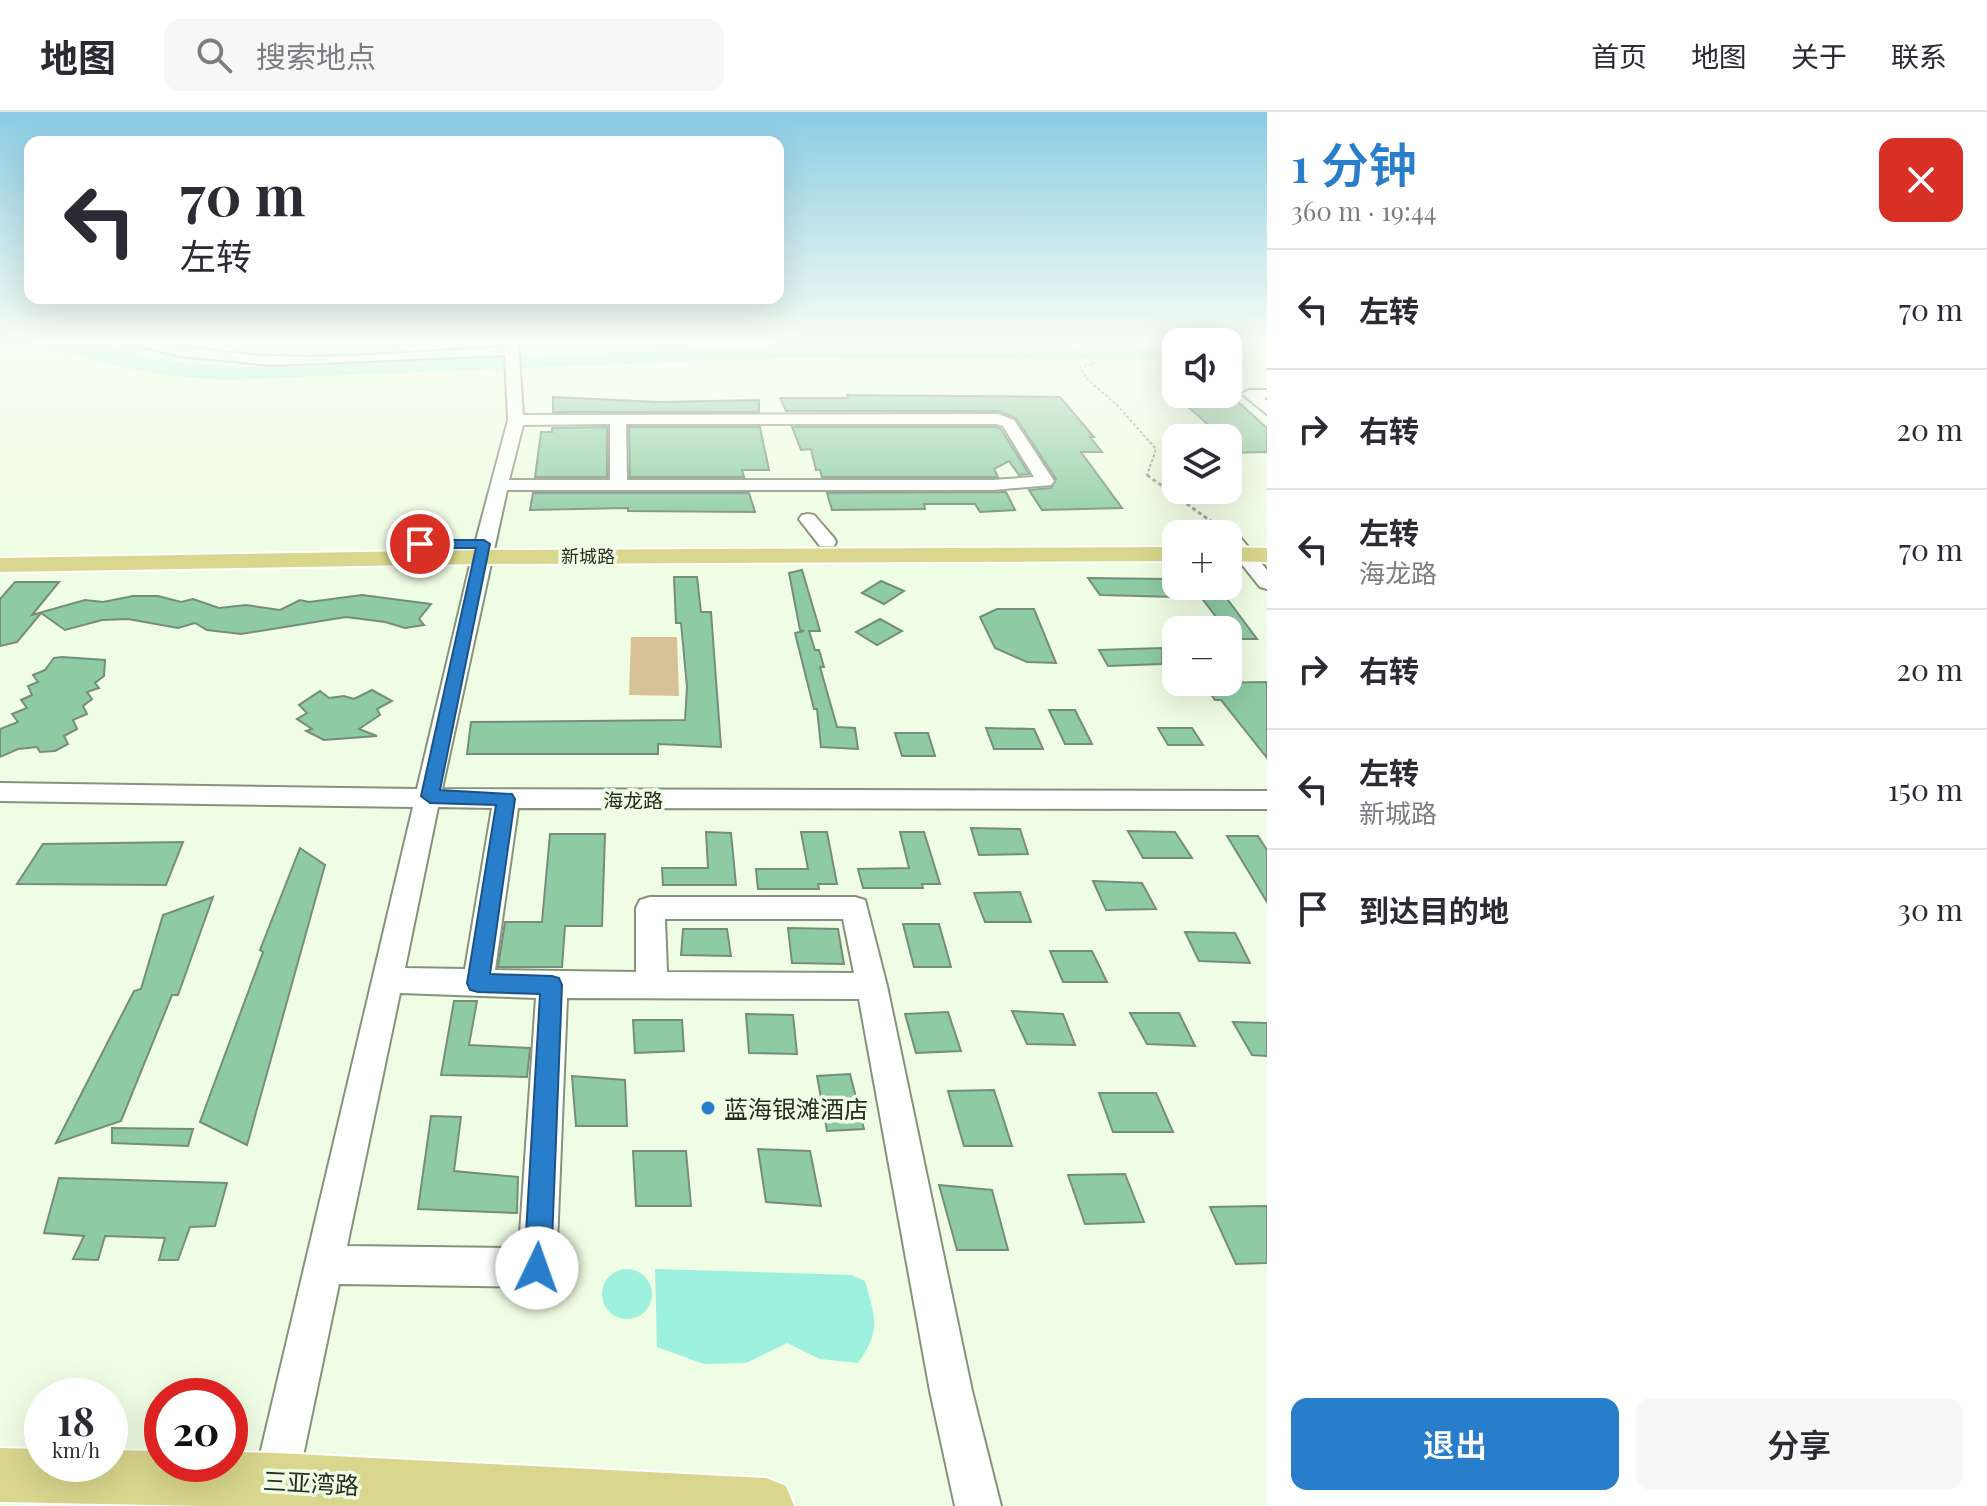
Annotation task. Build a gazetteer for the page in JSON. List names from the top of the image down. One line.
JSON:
{"streets":{"main road":["新城路","三亚湾路"],"street":["海龙路"]},"places":["蓝海银滩酒店"],"page":{"header":"地图","search":"搜索地点","nav":["首页","地图","关于","联系"],"heading":["1 分钟","360 m · 19:44"],"turn":["70 m","左转"],"list":[{"name":"左转","value":"70 m"},{"name":"右转","value":"20 m"},{"name":"左转","note":"海龙路","value":"70 m"},{"name":"右转","value":"20 m"},{"name":"左转","note":"新城路","value":"150 m"},{"name":"到达目的地","value":"30 m"}],"map_buttons":["+","−"],"speed":"18 km/h","limit":"20","buttons":["退出","分享"]}}
